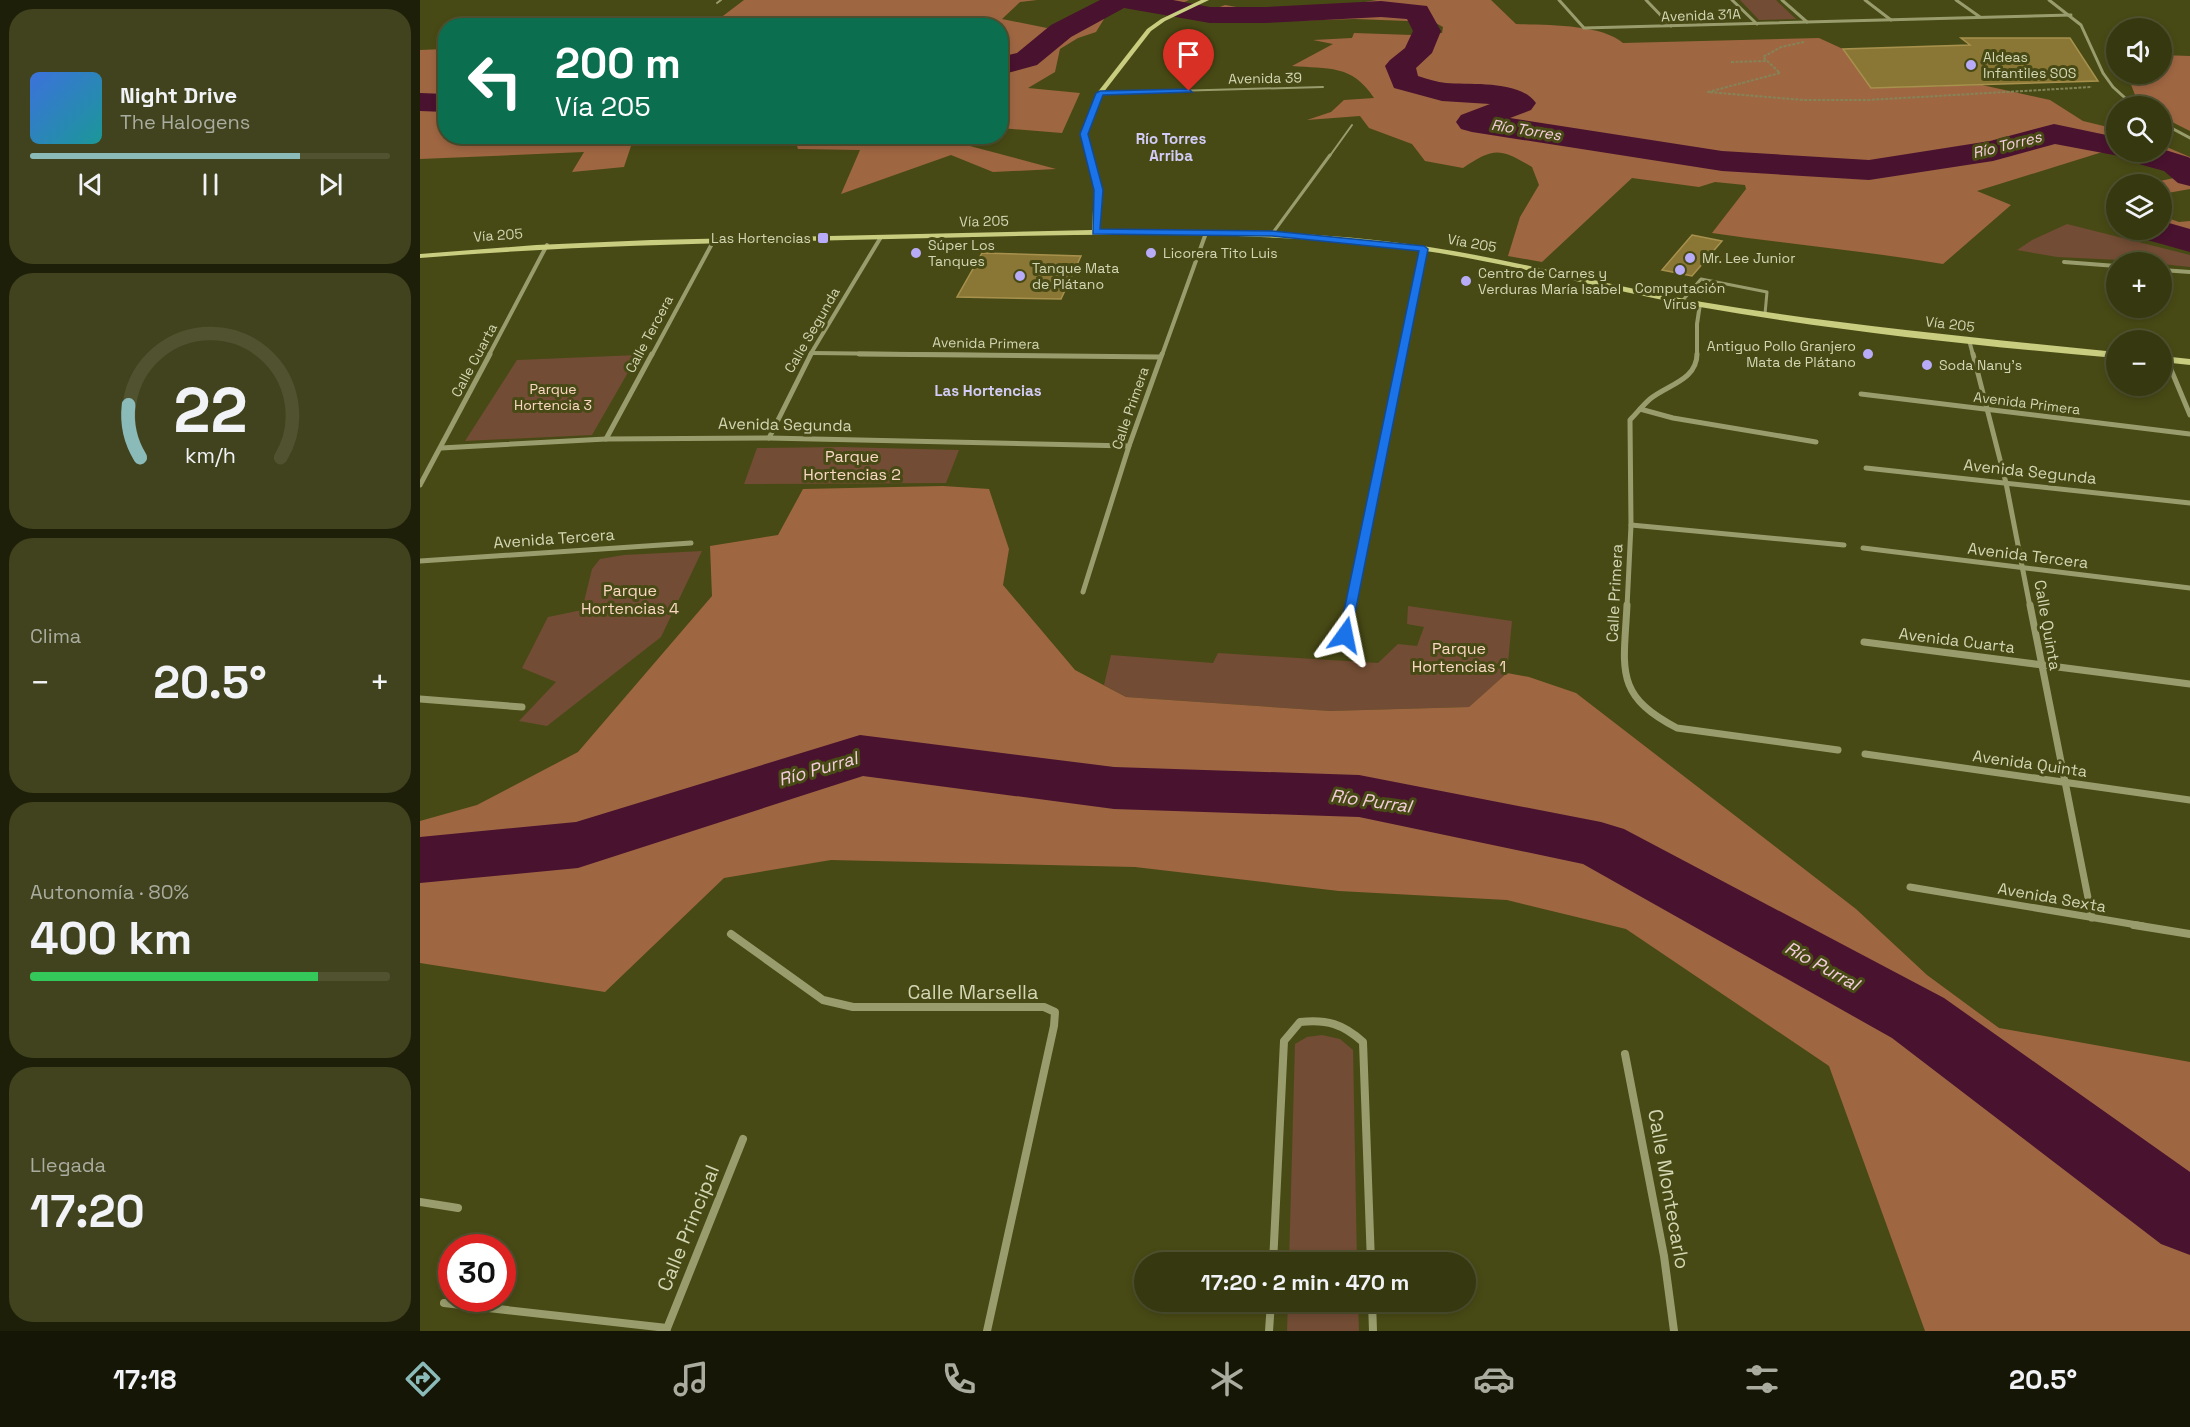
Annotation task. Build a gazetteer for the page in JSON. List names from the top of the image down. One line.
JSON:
{"streets":{"main road":["Vía 205"],"street":["Avenida 31A","Calle Segunda","Calle Tercera","Avenida Primera","Calle Cuarta","Calle Primera","Avenida Segunda","Avenida Tercera","Calle Quinta","Avenida Cuarta","Avenida Quinta","Avenida Sexta","Calle Marsella","Calle Montecarlo","Calle Principal"],"lane":["Avenida 39"]},"crossings":[["Vía 205","Calle Segunda"],["Vía 205","Calle Tercera"],["Vía 205","Calle Cuarta"],["Vía 205","Calle Primera"],["Vía 205","Calle Quinta"],["Calle Segunda","Avenida Primera"],["Calle Segunda","Avenida Segunda"],["Calle Tercera","Avenida Segunda"],["Avenida Primera","Calle Primera"],["Avenida Primera","Calle Quinta"],["Calle Cuarta","Avenida Segunda"],["Calle Primera","Avenida Segunda"],["Avenida Segunda","Calle Quinta"],["Avenida Tercera","Calle Quinta"],["Calle Quinta","Avenida Cuarta"],["Calle Quinta","Avenida Quinta"],["Calle Quinta","Avenida Sexta"]],"districts":["Río Torres Arriba","Las Hortencias"],"water":["Río Torres","Río Purral"],"parks":["Parque Hortencia 3","Parque Hortencias 2","Parque Hortencias 4","Parque Hortencias 1"],"places":{"other":["Aldeas Infantiles SOS","Súper Los Tanques","Licorera Tito Luis","Mr. Lee Junior","Computación Virus","Tanque Mata de Plátano","Centro de Carnes y Verduras María Isabel","Antiguo Pollo Granjero Mata de Plátano","Soda Nany's"],"transit":["Las Hortencias"]},"page":{"map_buttons":["+","−"],"turn":["200 m","Vía 205"],"song":["Night Drive","The Halogens"],"tile":["Clima",["Autonomía · 80%","400 km"],["Llegada","17:20"]],"heat":["−","20.5°","+"],"limit":"30","trip":"17:20 · 2 min · 470 m","tabs":["17:18","20.5°"],"gauge":["22","km/h"]}}
